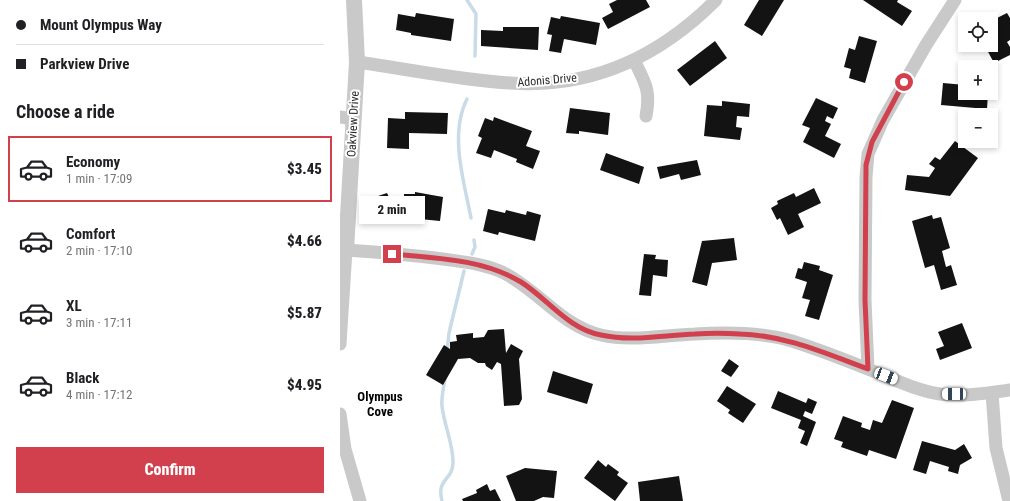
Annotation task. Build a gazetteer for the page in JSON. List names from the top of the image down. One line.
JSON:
{"streets":{"street":["Adonis Drive","Oakview Drive"]},"crossings":[["Adonis Drive","Oakview Drive"]],"districts":["Olympus Cove"],"page":{"banner":["Mount Olympus Way","Parkview Drive"],"map_buttons":["+","−"],"heading":"Choose a ride","list":[{"name":"Economy","note":"1 min · 17:09","value":"$3.45"},{"name":"Comfort","note":"2 min · 17:10","value":"$4.66"},{"name":"XL","note":"3 min · 17:11","value":"$5.87"},{"name":"Black","note":"4 min · 17:12","value":"$4.95"}],"bubble":"2 min","buttons":"Confirm"}}
